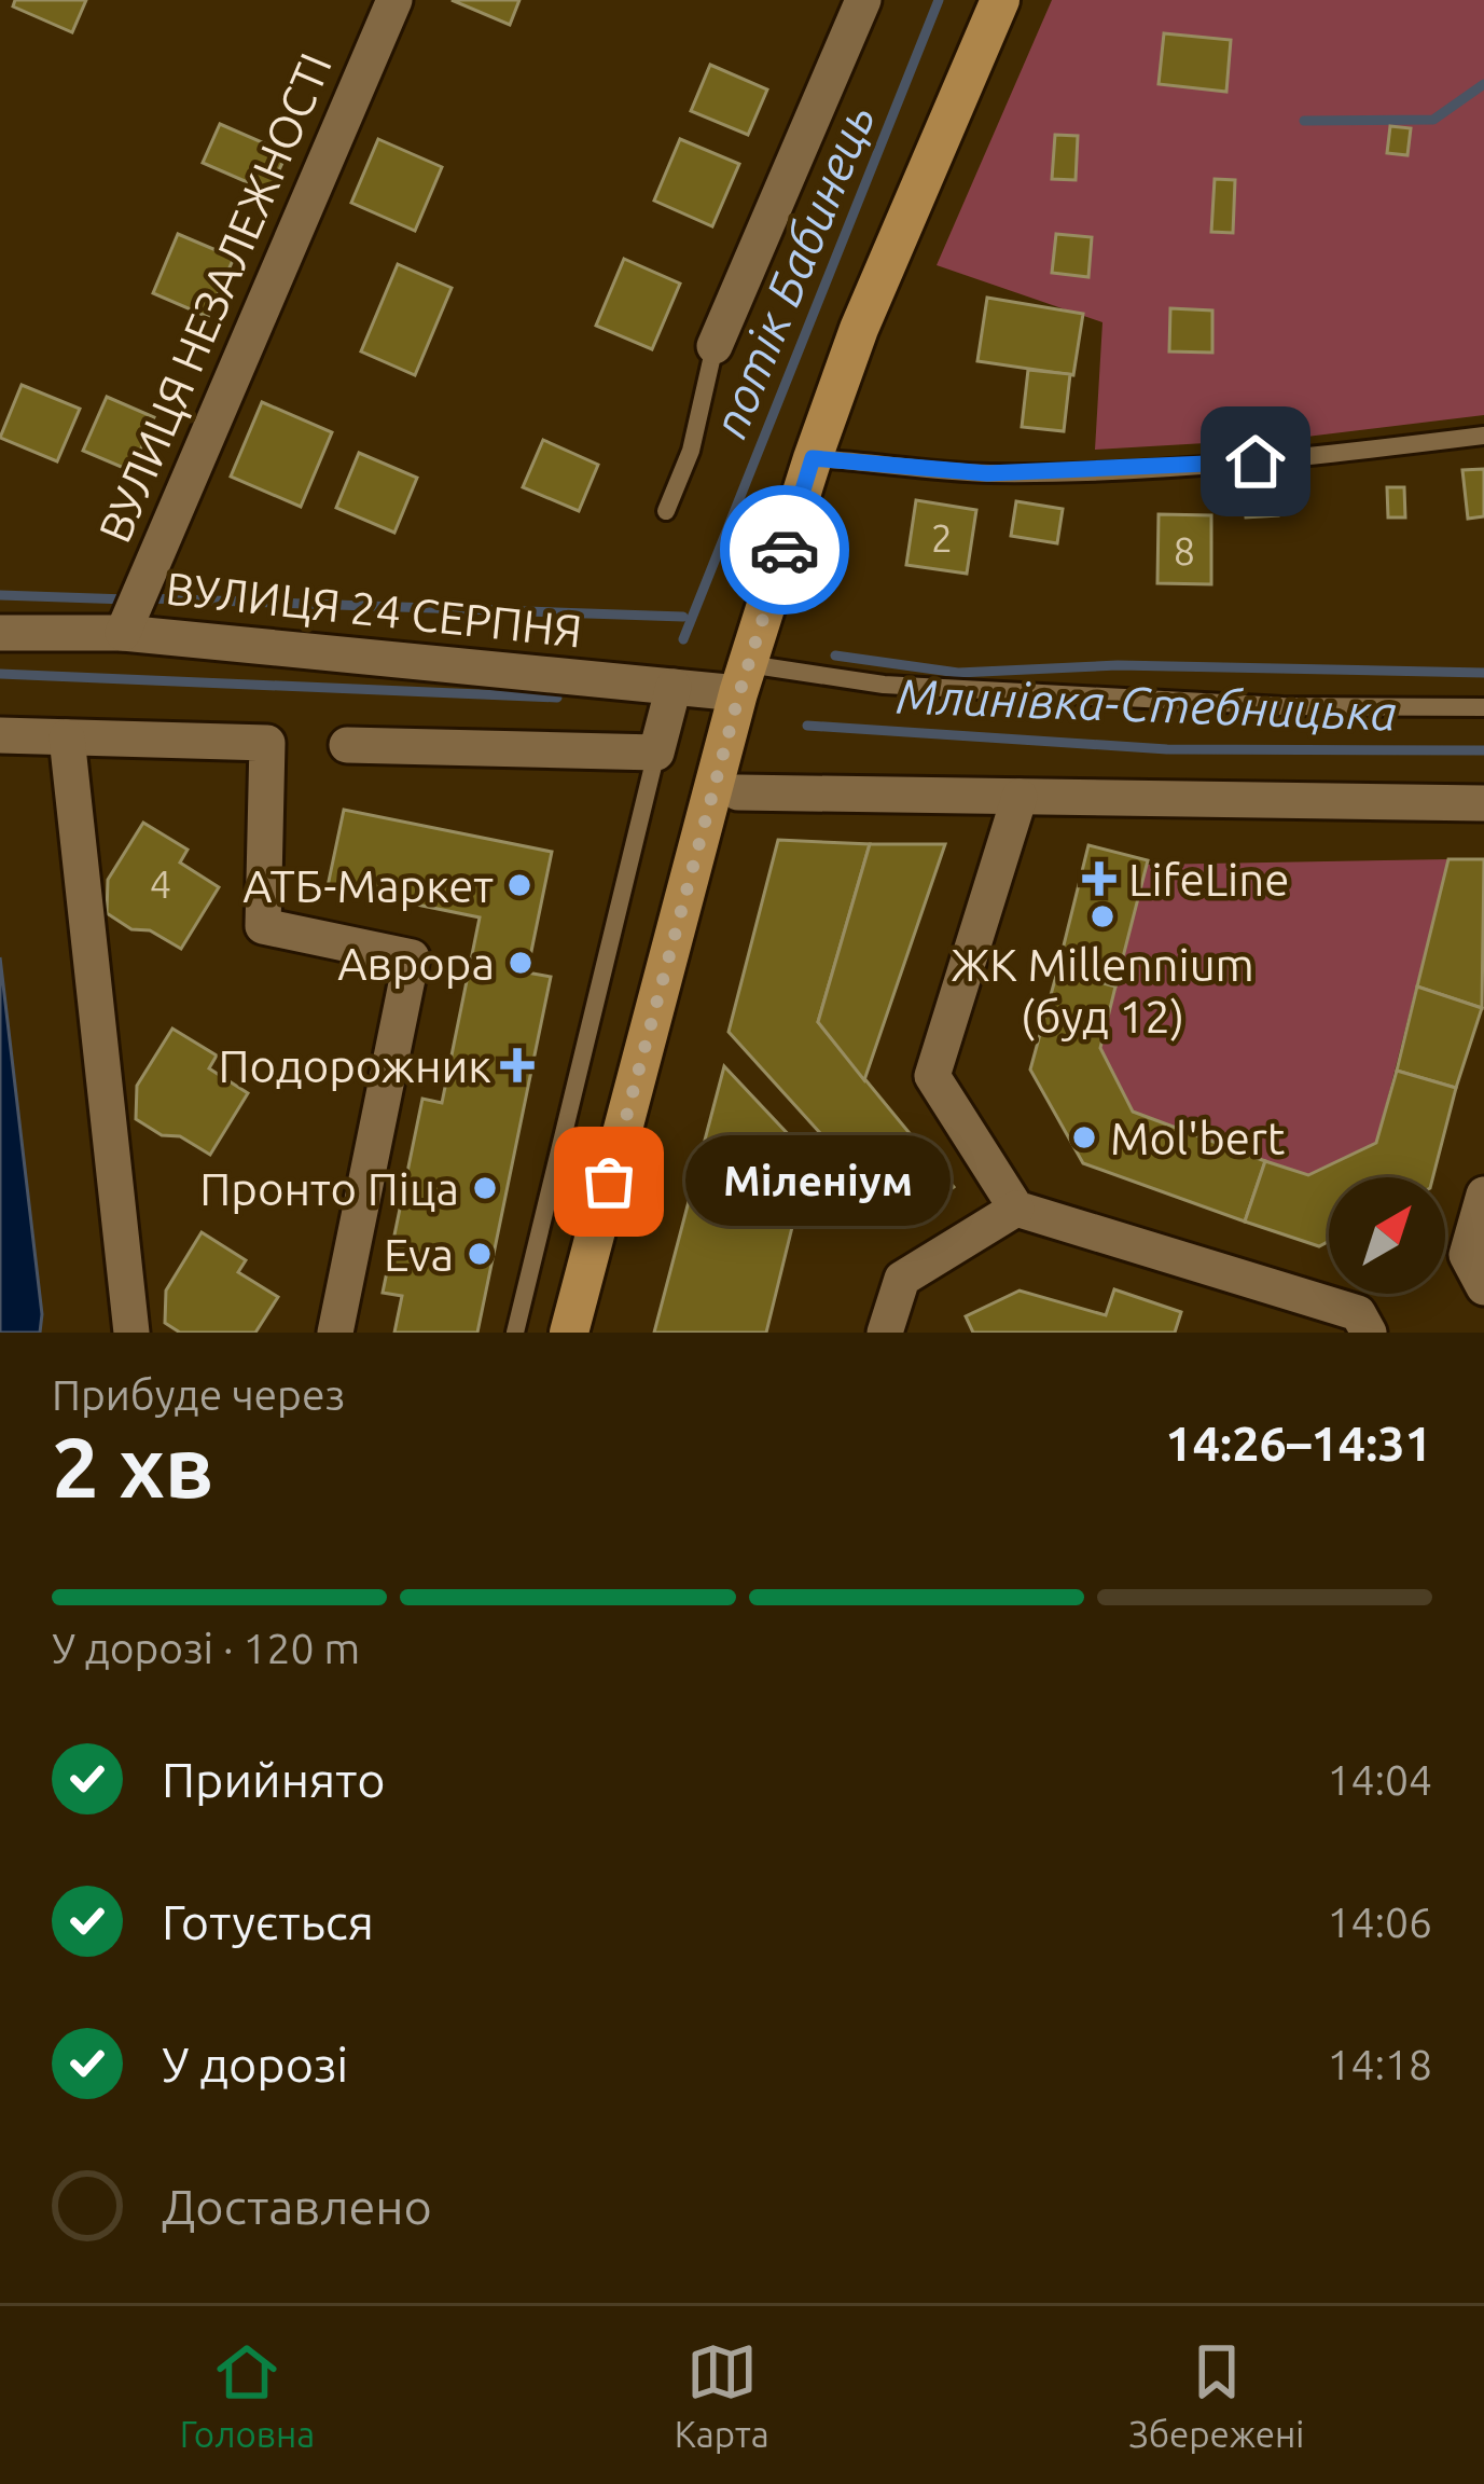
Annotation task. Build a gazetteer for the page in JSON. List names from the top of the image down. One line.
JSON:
{"streets":{"street":["ВУЛИЦЯ НЕЗАЛЕЖНОСТІ","ВУЛИЦЯ 24 СЕРПНЯ"]},"crossings":[["ВУЛИЦЯ НЕЗАЛЕЖНОСТІ","ВУЛИЦЯ 24 СЕРПНЯ"]],"water":["потік Бабинець","Млинівка-Стебницька"],"places":{"health":["LifeLine","Подорожник"],"other":["АТБ-Маркет","ЖК Millennium (буд 12)","Аврора","Mol'bert","Міленіум","Пронто Піца","Eva"]},"house_numbers":["2","8","4"],"north":"top right","page":{"bubble":"Міленіум","heading":["2 хв","Прибуде через","14:26–14:31"],"bar":"У дорозі · 120 m","list":[["Прийнято","14:04"],["Готується","14:06"],["У дорозі","14:18"],"Доставлено"],"tabs":["Головна","Карта","Збережені"]}}
